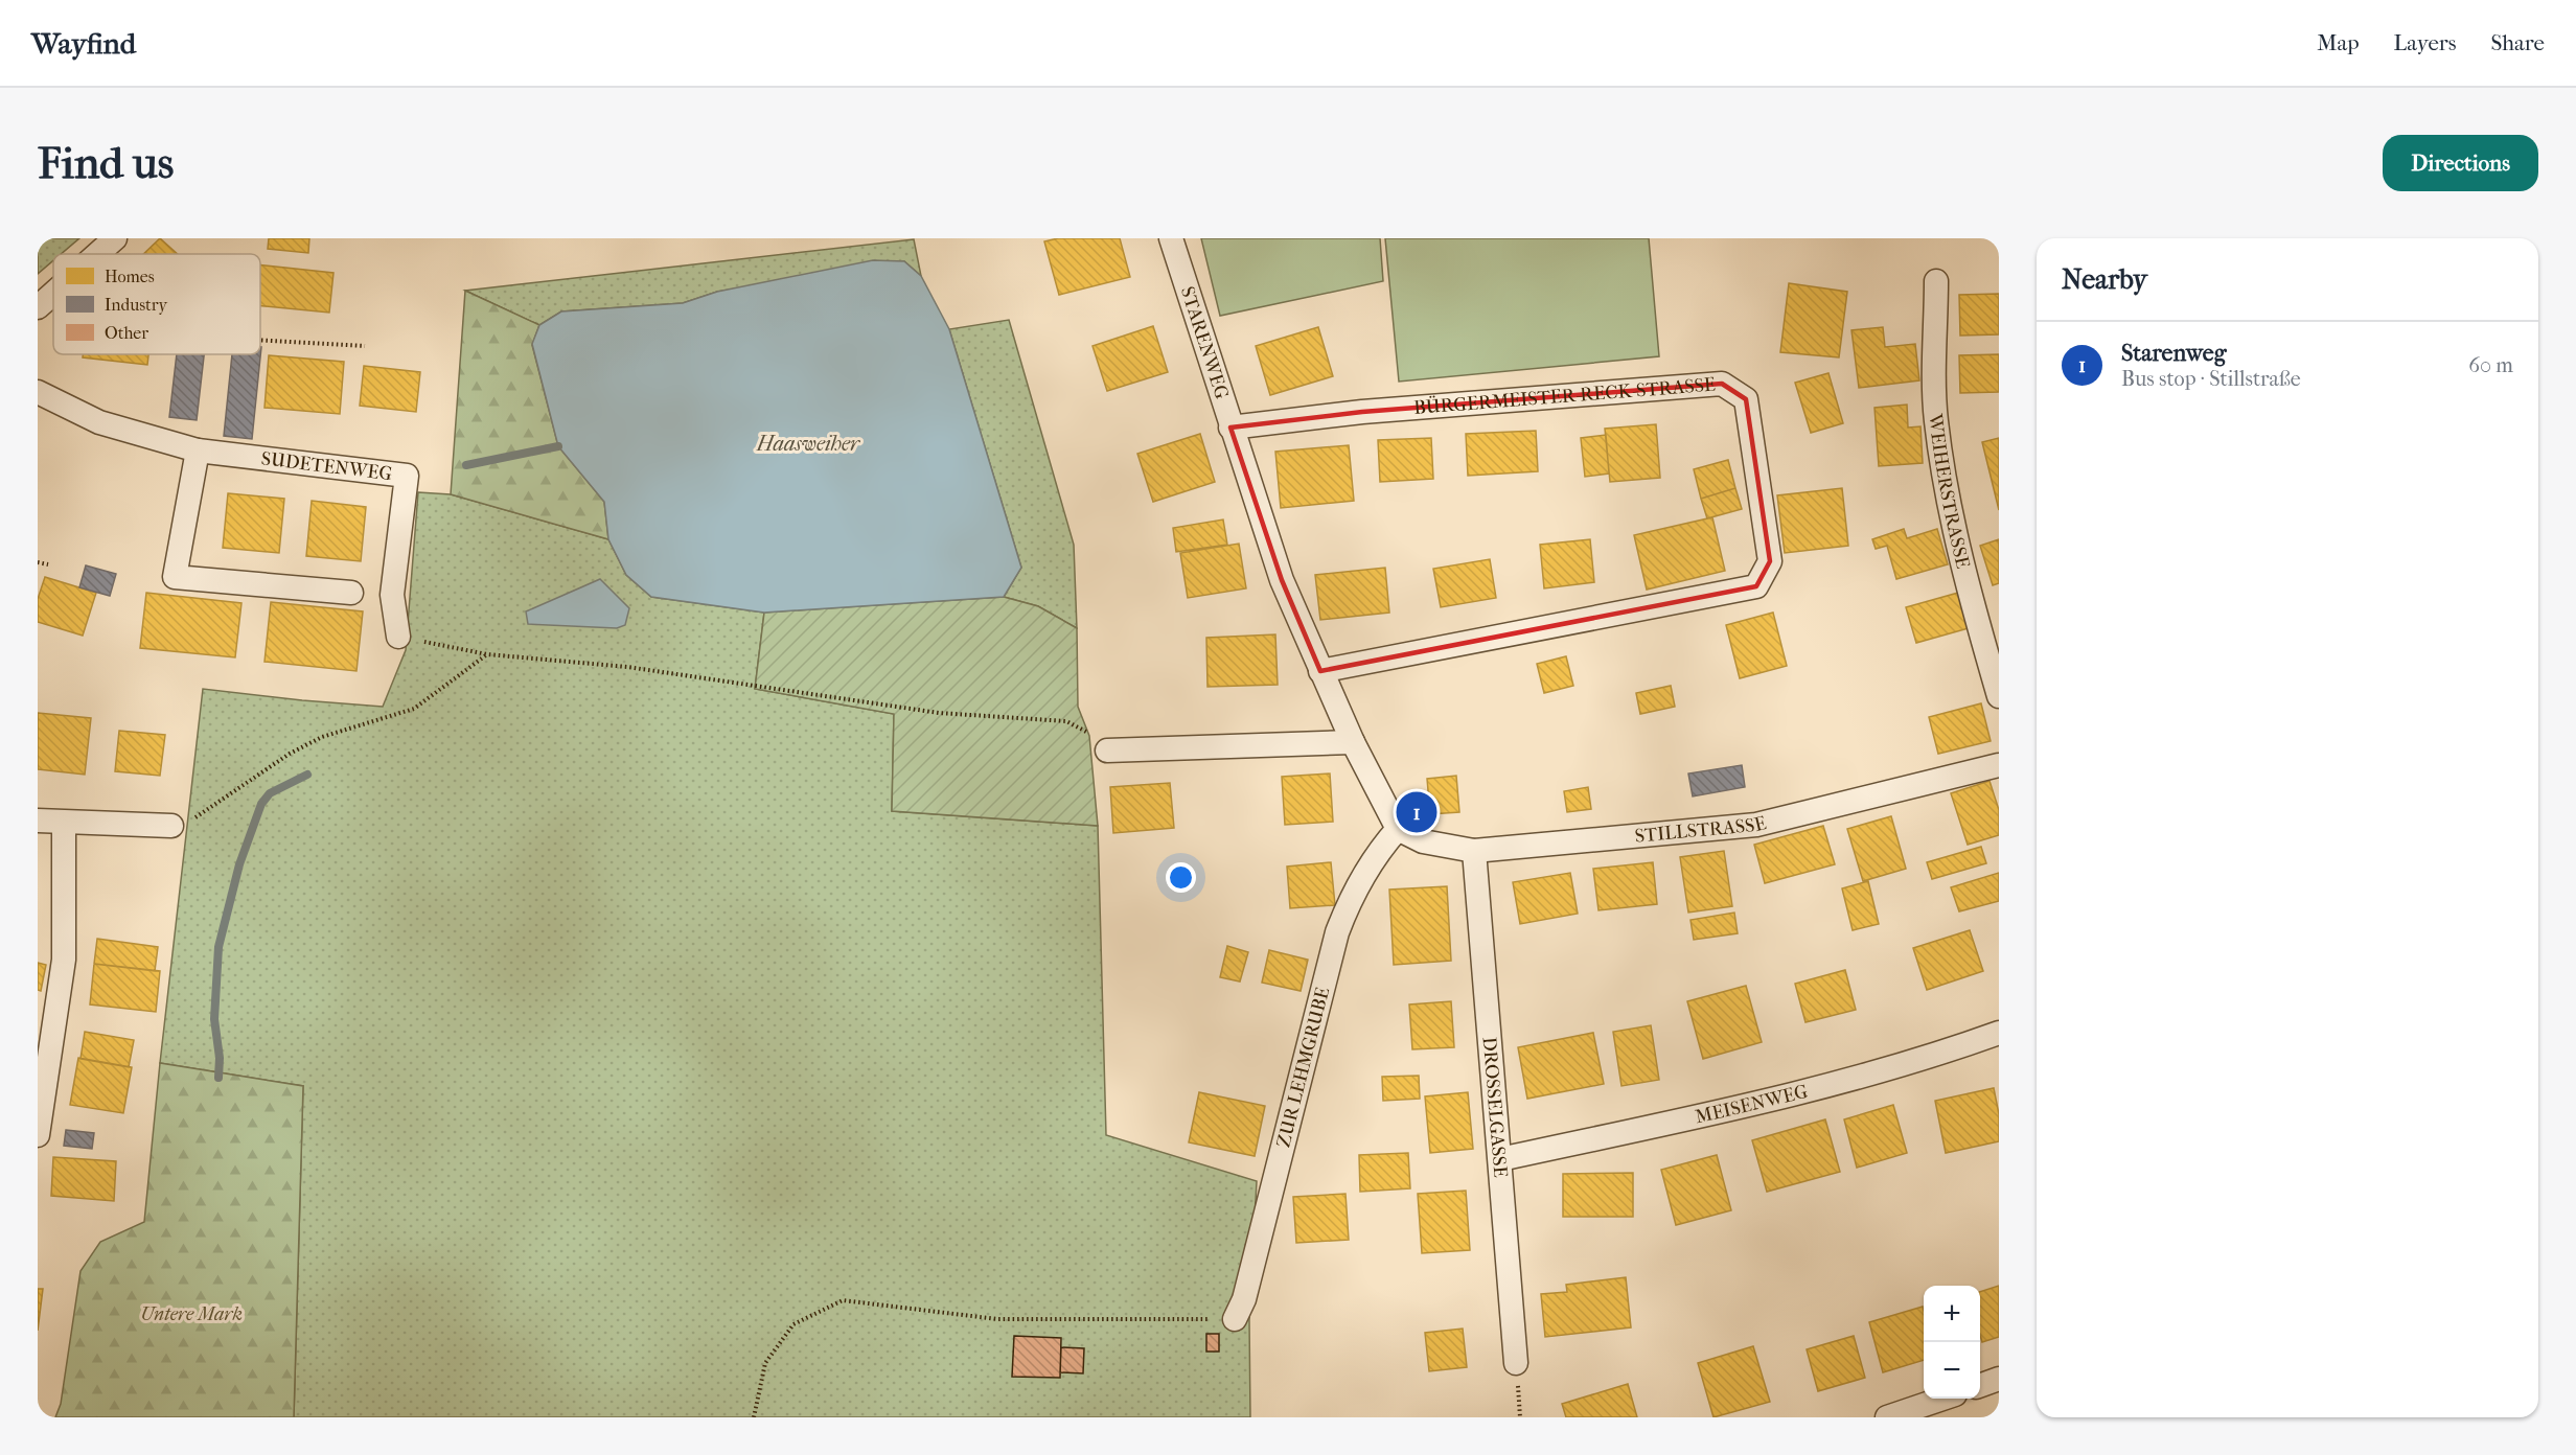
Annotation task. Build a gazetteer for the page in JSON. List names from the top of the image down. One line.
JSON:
{"streets":{"street":["STARENWEG","BÜRGERMEISTER-RECK-STRASSE","SUDETENWEG","WEIHERSTRASSE","STILLSTRASSE","ZUR LEHMGRUBE","MEISENWEG","DROSSELGASSE"]},"crossings":[["STARENWEG","BÜRGERMEISTER-RECK-STRASSE"],["STARENWEG","STILLSTRASSE"],["STARENWEG","ZUR LEHMGRUBE"],["STILLSTRASSE","ZUR LEHMGRUBE"],["STILLSTRASSE","DROSSELGASSE"],["MEISENWEG","DROSSELGASSE"]],"water":["Haasweiher"],"parks":["Untere Mark"],"legend":["Homes","Industry","Other"],"page":{"header":"Wayfind","nav":["Map","Layers","Share"],"buttons":"Directions","title":"Find us","heading":"Nearby","list":[{"mark":"1","name":"Starenweg","note":"Bus stop · Stillstraße","value":"60 m"}],"pins":"1","map_buttons":["+","−"]}}
